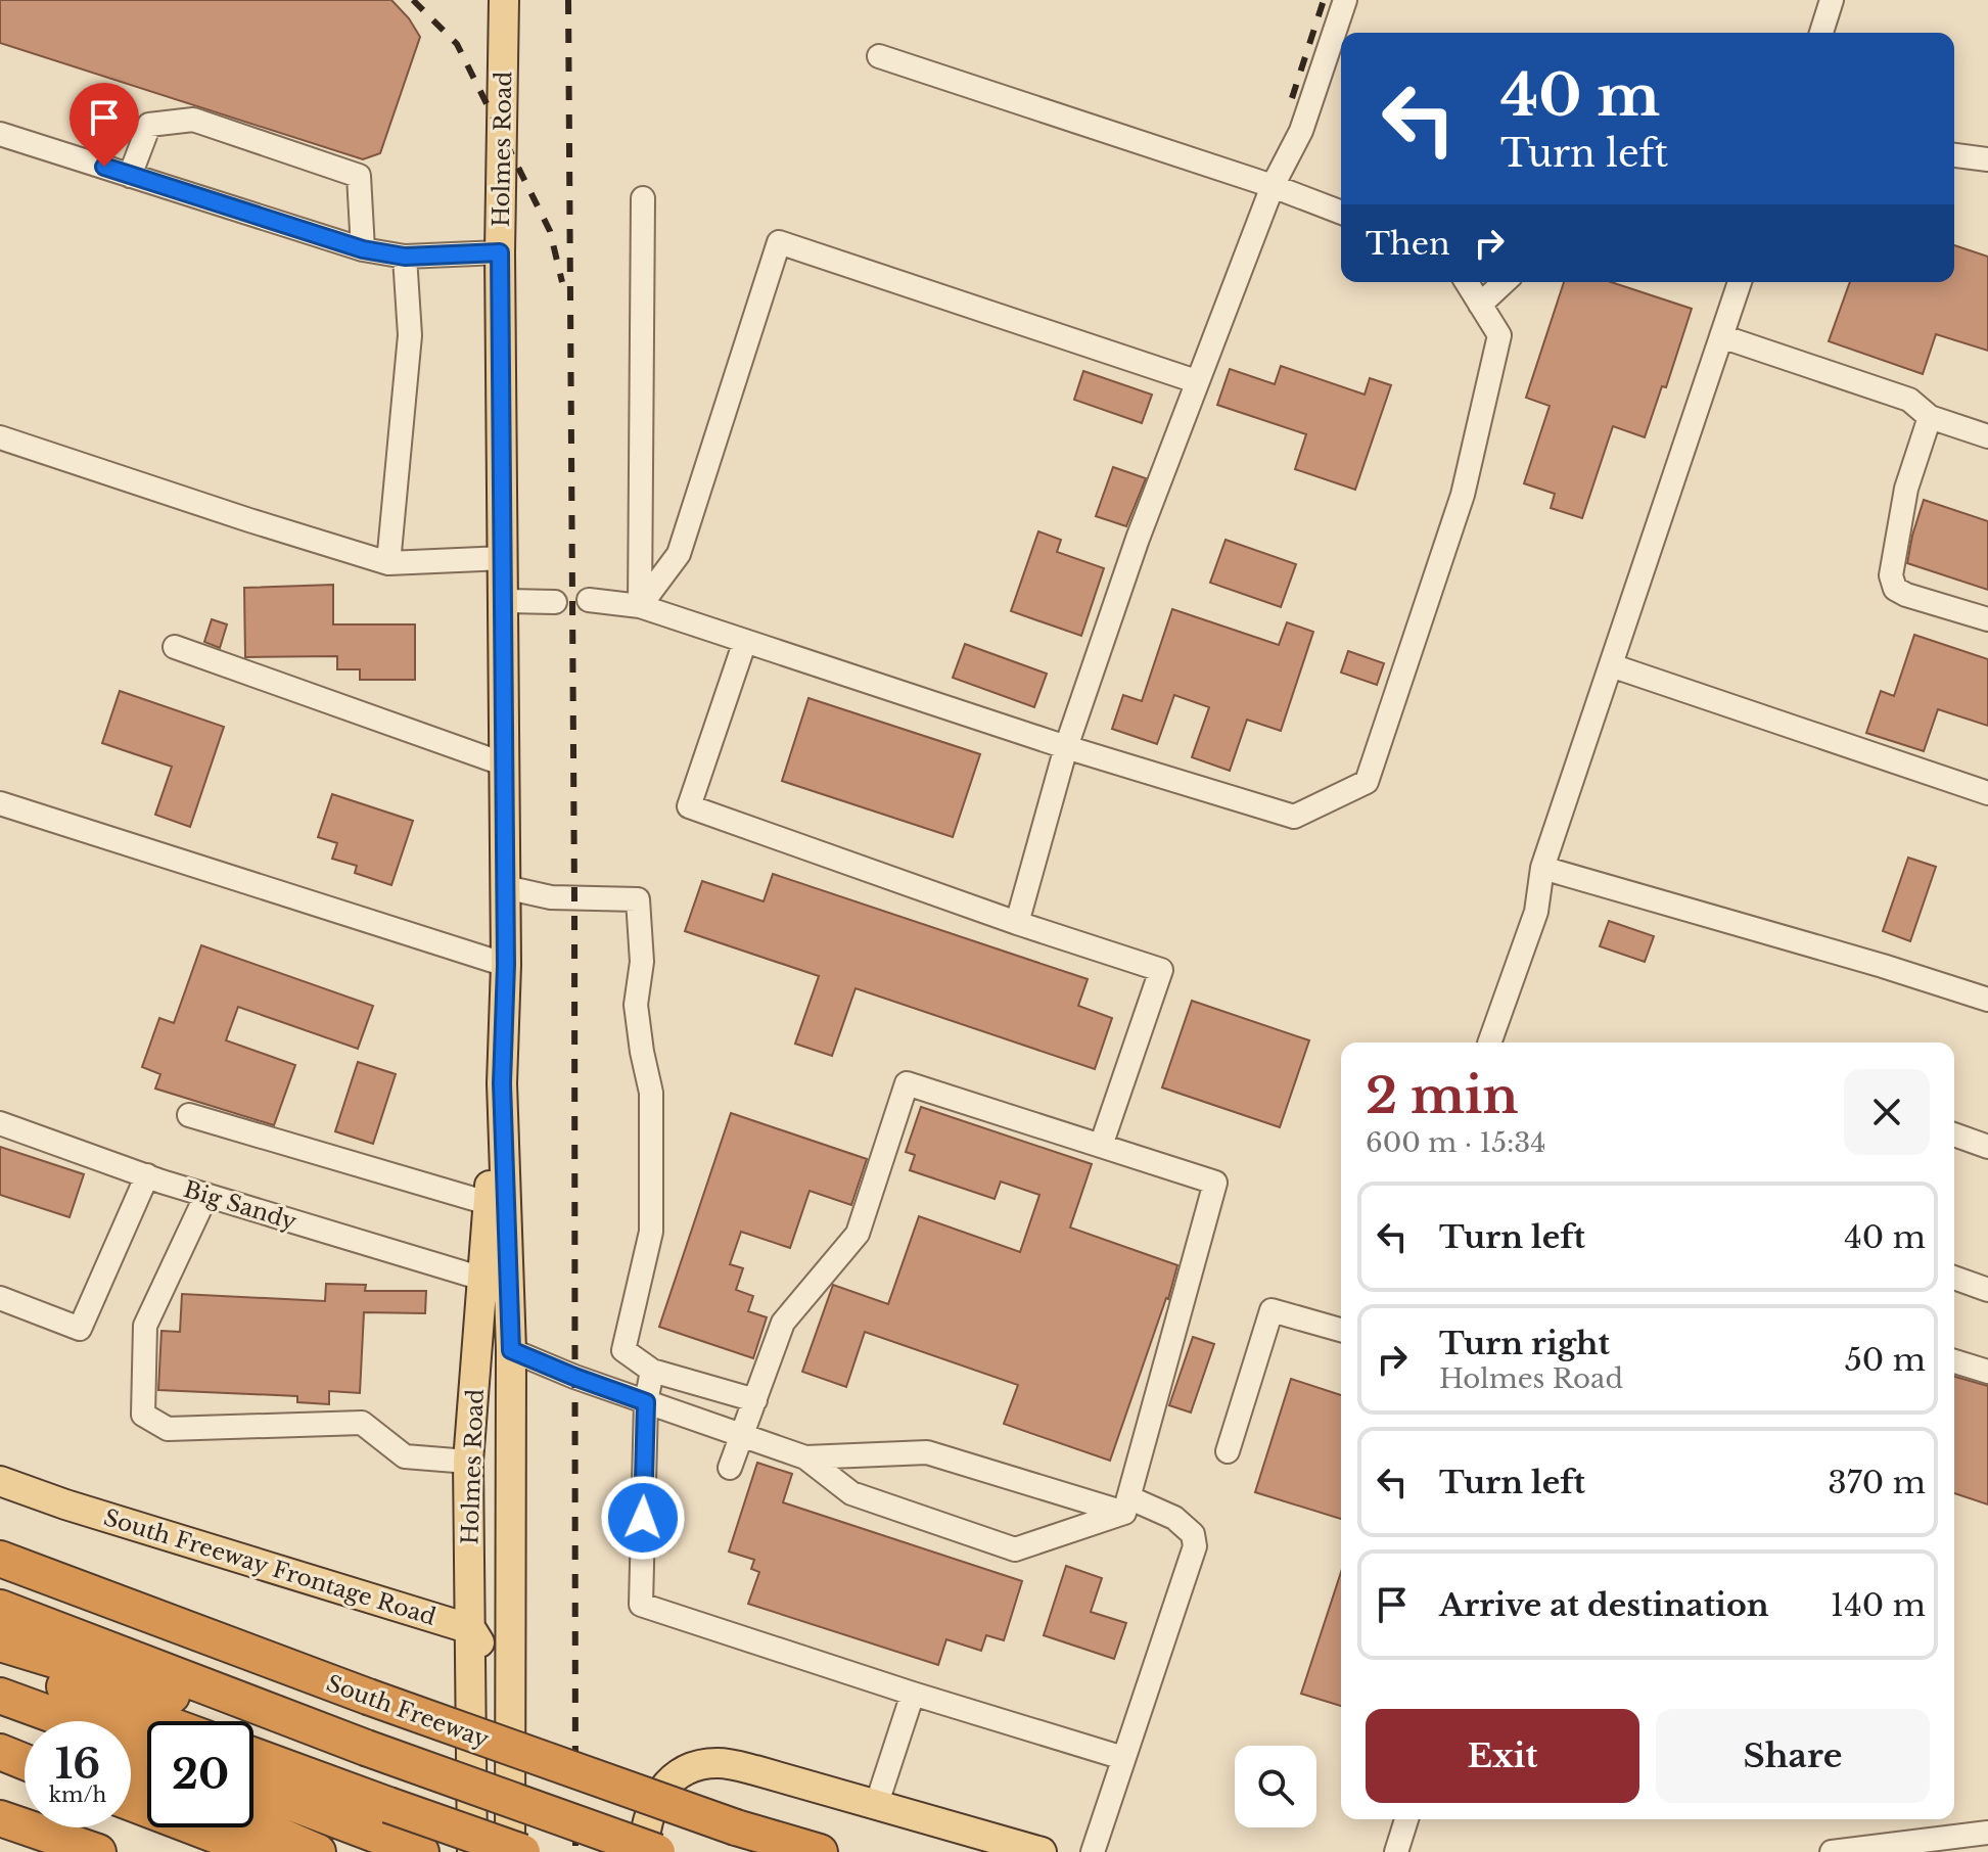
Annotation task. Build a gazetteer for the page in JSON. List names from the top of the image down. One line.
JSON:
{"streets":{"highway":["South Freeway"],"main road":["Holmes Road","South Freeway Frontage Road"],"street":["Big Sandy"]},"crossings":[["Holmes Road","Big Sandy"],["Holmes Road","South Freeway Frontage Road"]],"page":{"turn":["40 m","Turn left"],"then":"Then","heading":["2 min","600 m · 15:34"],"list":[{"name":"Turn left","value":"40 m"},{"name":"Turn right","note":"Holmes Road","value":"50 m"},{"name":"Turn left","value":"370 m"},{"name":"Arrive at destination","value":"140 m"}],"buttons":["Exit","Share"],"speed":"16 km/h","limit":"20"}}
